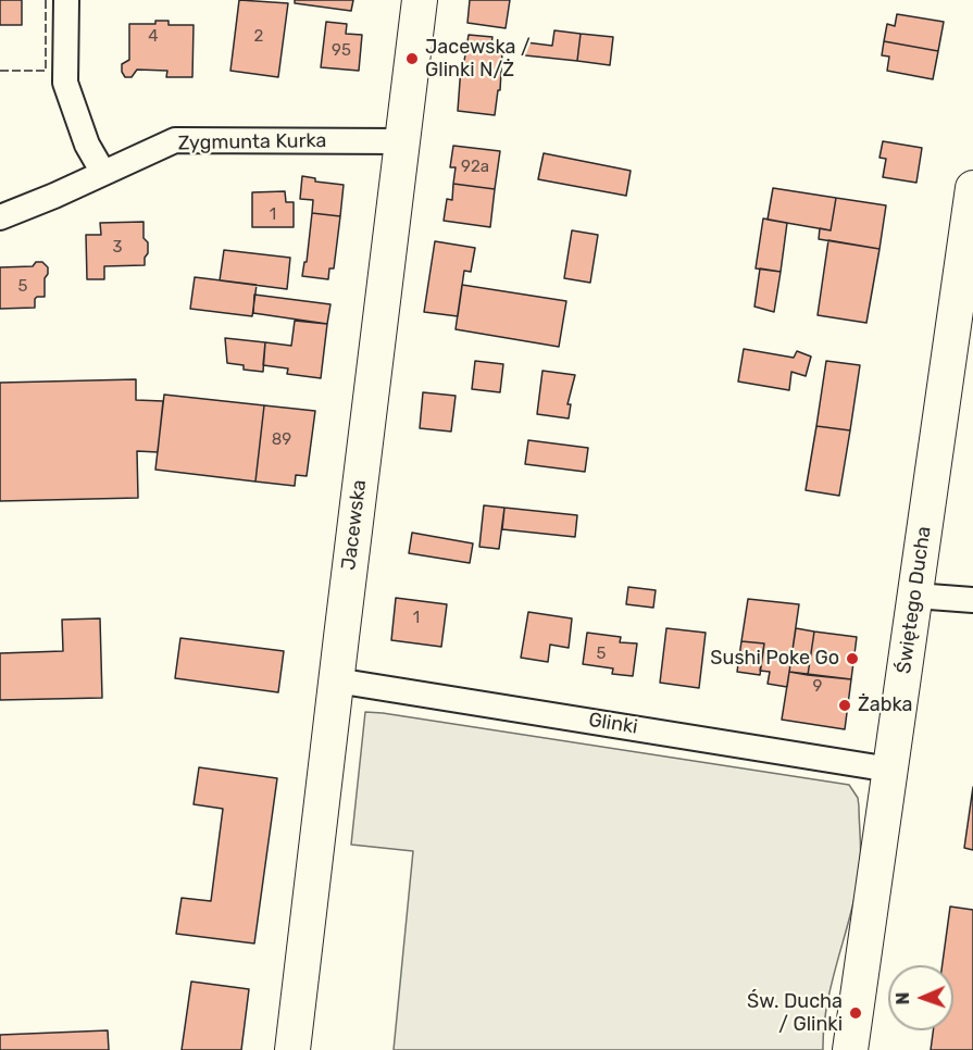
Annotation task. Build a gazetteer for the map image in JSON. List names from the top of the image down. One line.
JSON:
{"streets":{"street":["Zygmunta Kurka","Jacewska","Świętego Ducha","Glinki"]},"crossings":[["Zygmunta Kurka","Jacewska"],["Jacewska","Glinki"],["Świętego Ducha","Glinki"]],"places":["Jacewska / Glinki N/Ż","Sushi Poke Go","Żabka","Św. Ducha / Glinki"],"house_numbers":["4","2","95","92a","1","3","5","89","1","5","9"],"north":"left"}
